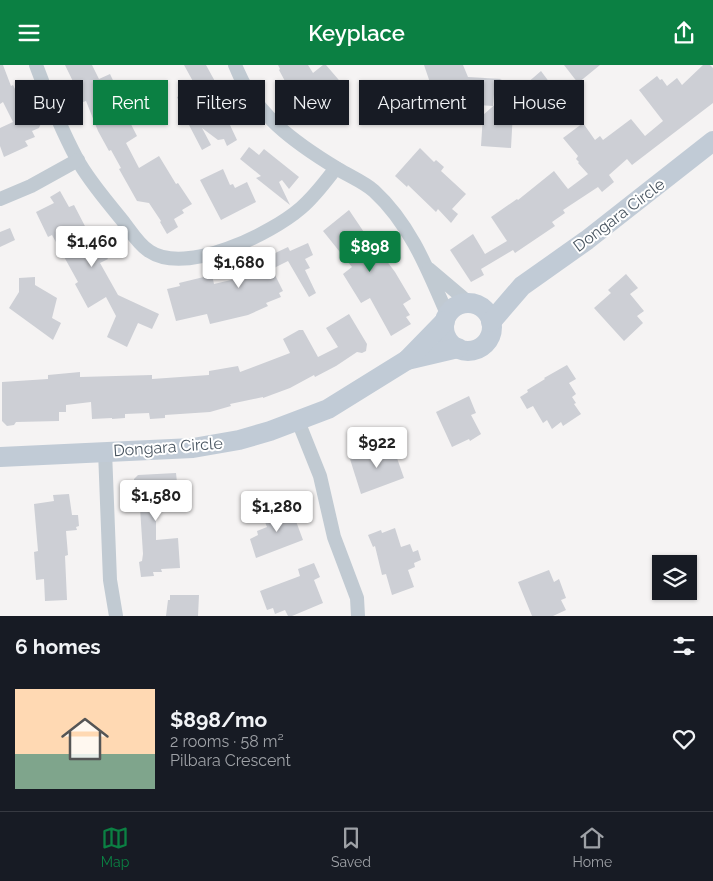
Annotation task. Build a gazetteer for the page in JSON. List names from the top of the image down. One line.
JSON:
{"streets":{"street":["Dongara Circle"]},"page":{"header":"Keyplace","chip":["Buy","Rent","Filters","New","Apartment","House"],"price":["$1,460","$898","$1,680","$922","$1,580","$1,280"],"heading":"6 homes","list":[{"name":"$898/mo","note":"2 rooms · 58 m² · Pilbara Crescent"}],"tabs":["Map","Saved","Home"]}}
